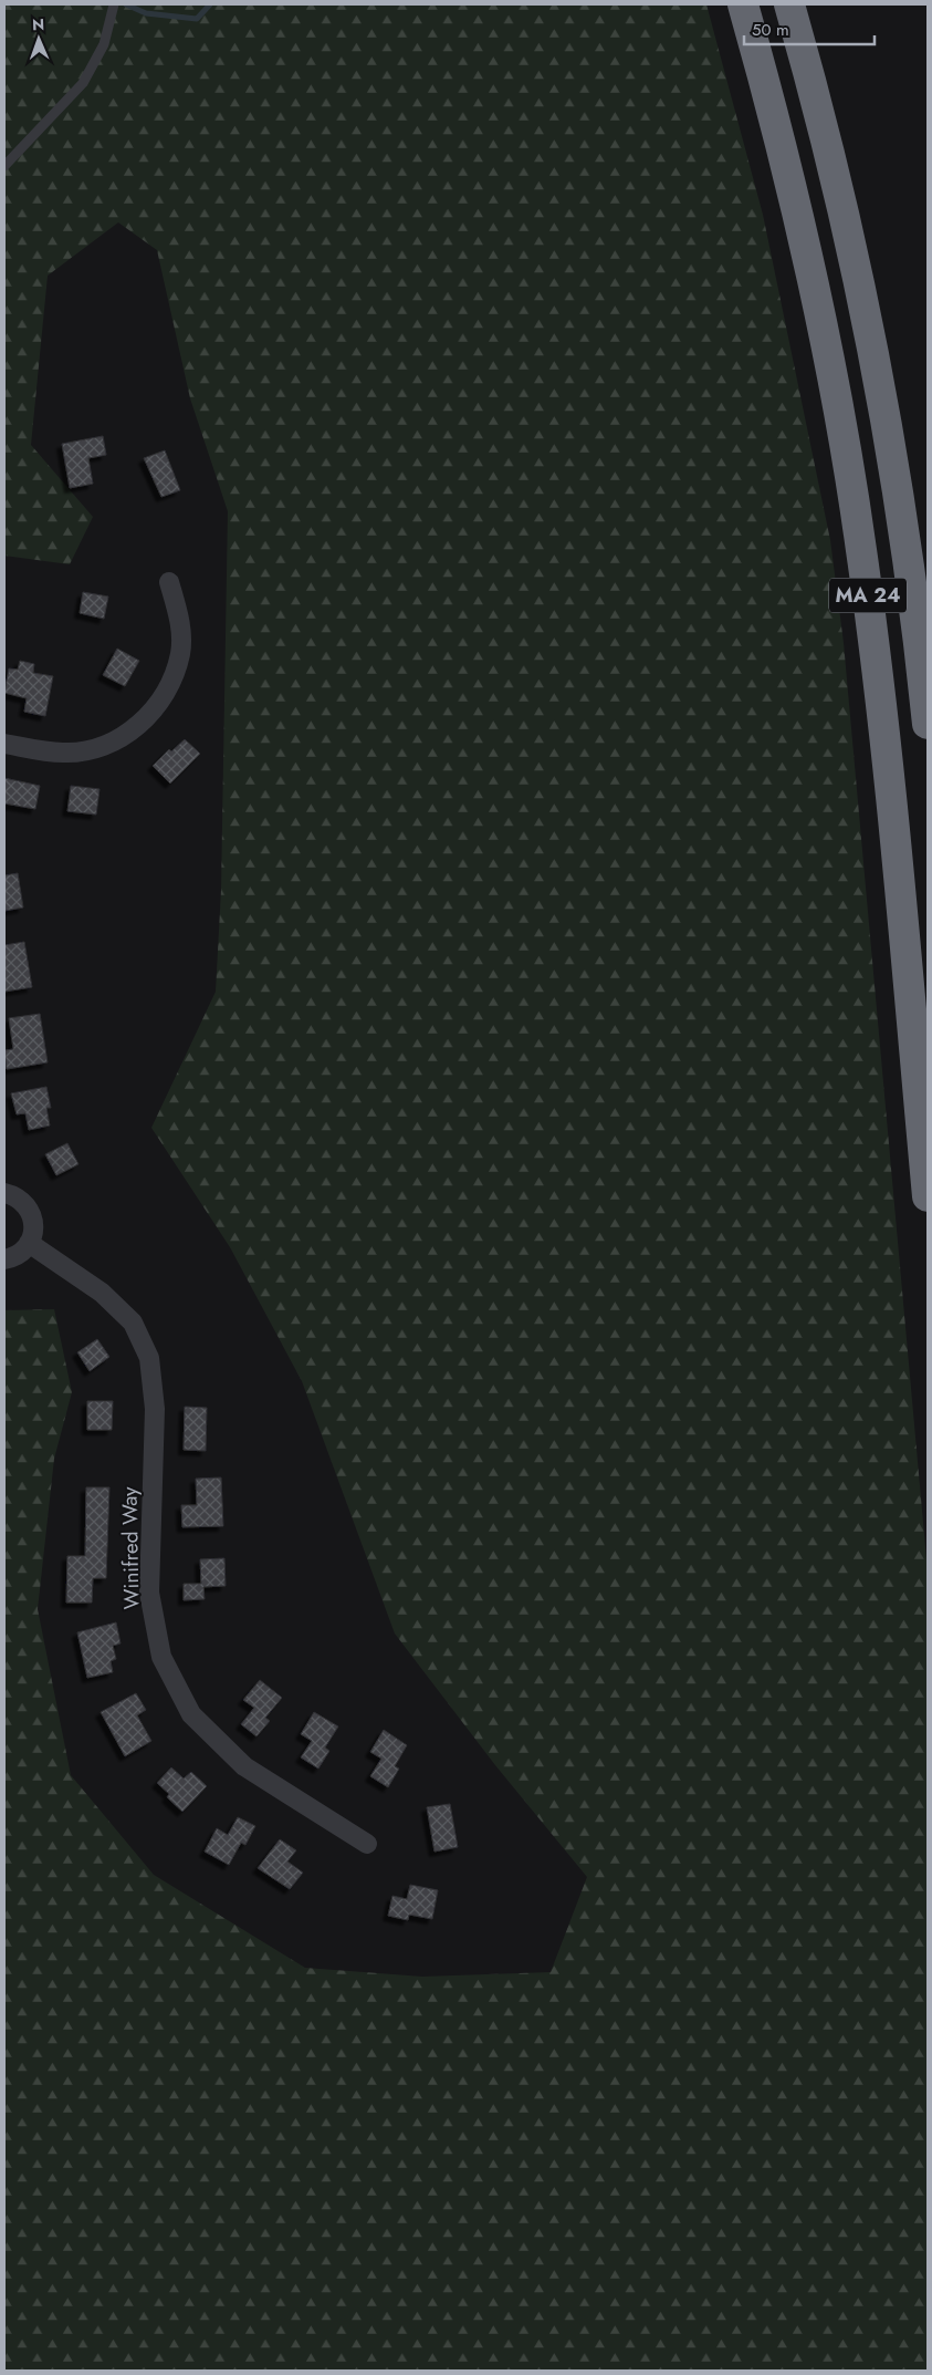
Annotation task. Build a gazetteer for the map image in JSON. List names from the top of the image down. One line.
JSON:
{"streets":{"highway":["MA 24"],"street":["Winifred Way"]},"scale_bar":"50 m","north":"top"}
